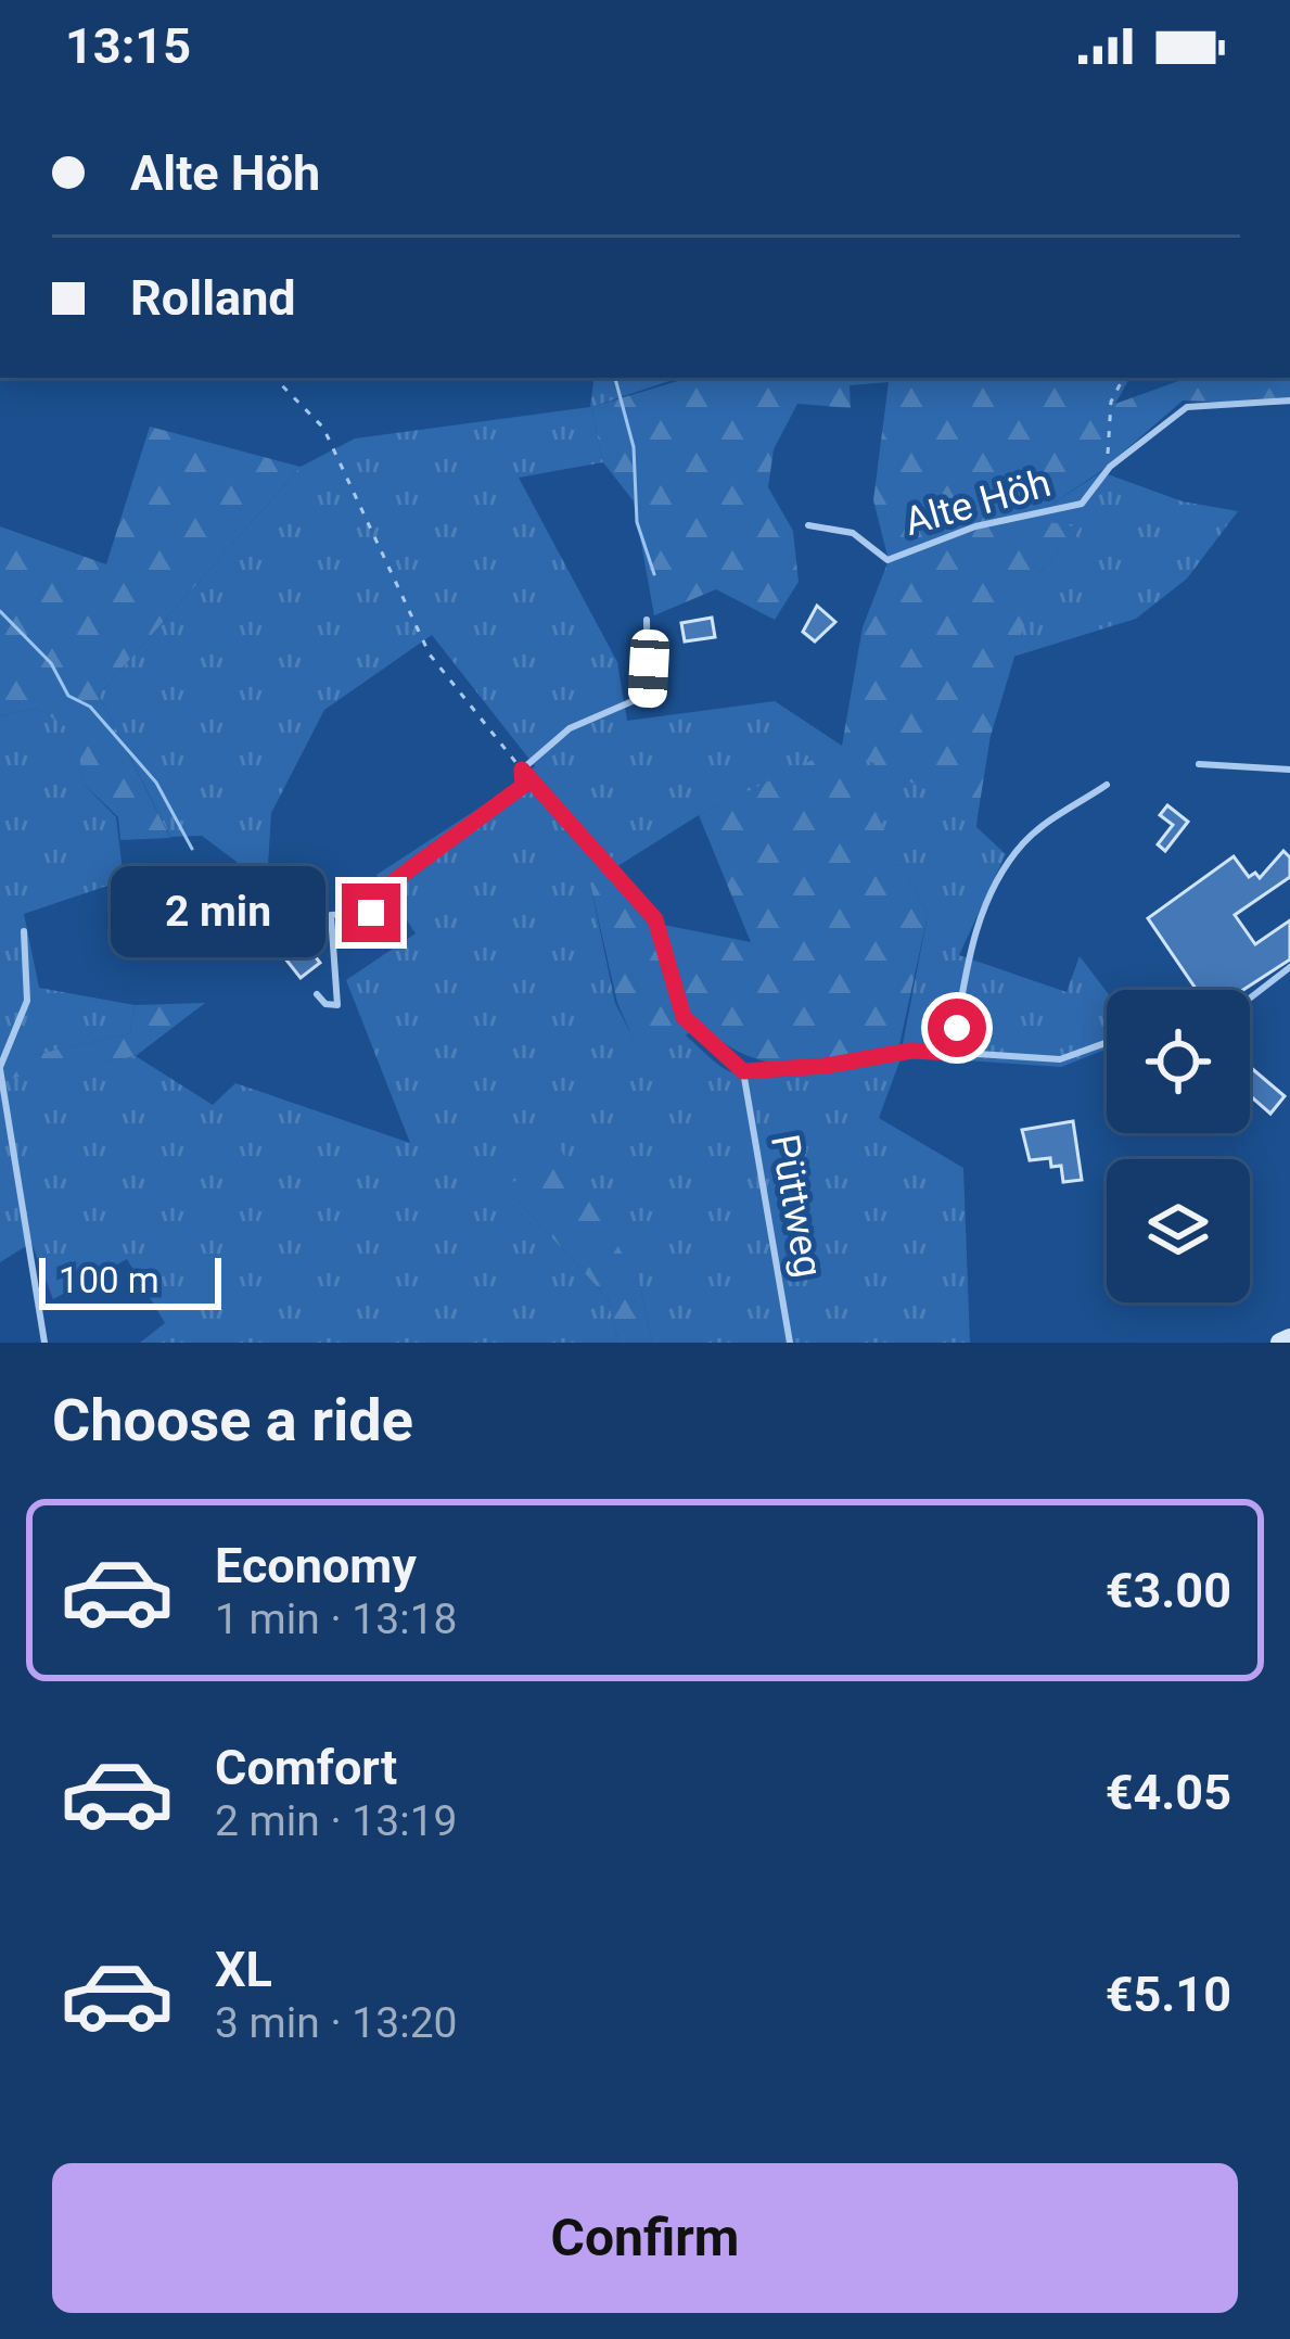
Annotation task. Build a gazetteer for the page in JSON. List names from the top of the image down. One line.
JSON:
{"streets":{"lane":["Alte Höh","Püttweg"]},"scale_bar":"100 m","page":{"status":"13:15","banner":["Alte Höh","Rolland"],"bubble":"2 min","scale":"100 m","heading":"Choose a ride","list":[{"name":"Economy","note":"1 min · 13:18","value":"€3.00"},{"name":"Comfort","note":"2 min · 13:19","value":"€4.05"},{"name":"XL","note":"3 min · 13:20","value":"€5.10"}],"buttons":"Confirm"}}
